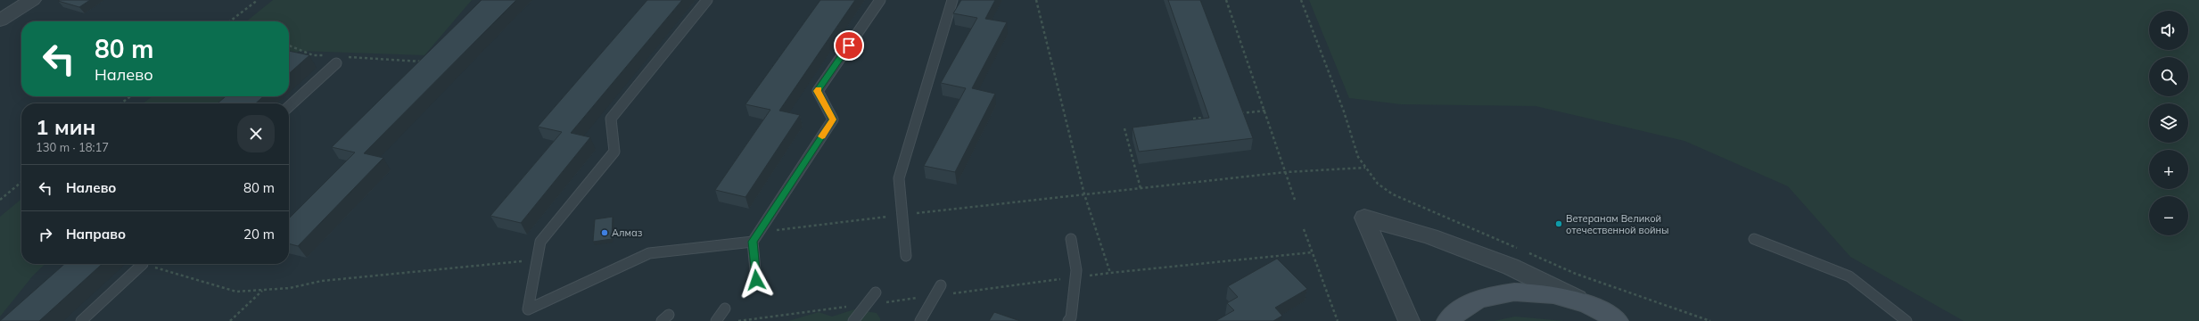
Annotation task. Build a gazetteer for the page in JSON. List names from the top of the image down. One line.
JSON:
{"places":["Ветеранам Великой отечественной войны","Алмаз"],"page":{"map_buttons":["+","−"],"turn":["80 m","Налево"],"heading":["1 мин","130 m · 18:17"],"list":[{"name":"Налево","value":"80 m"},{"name":"Направо","value":"20 m"}]}}
